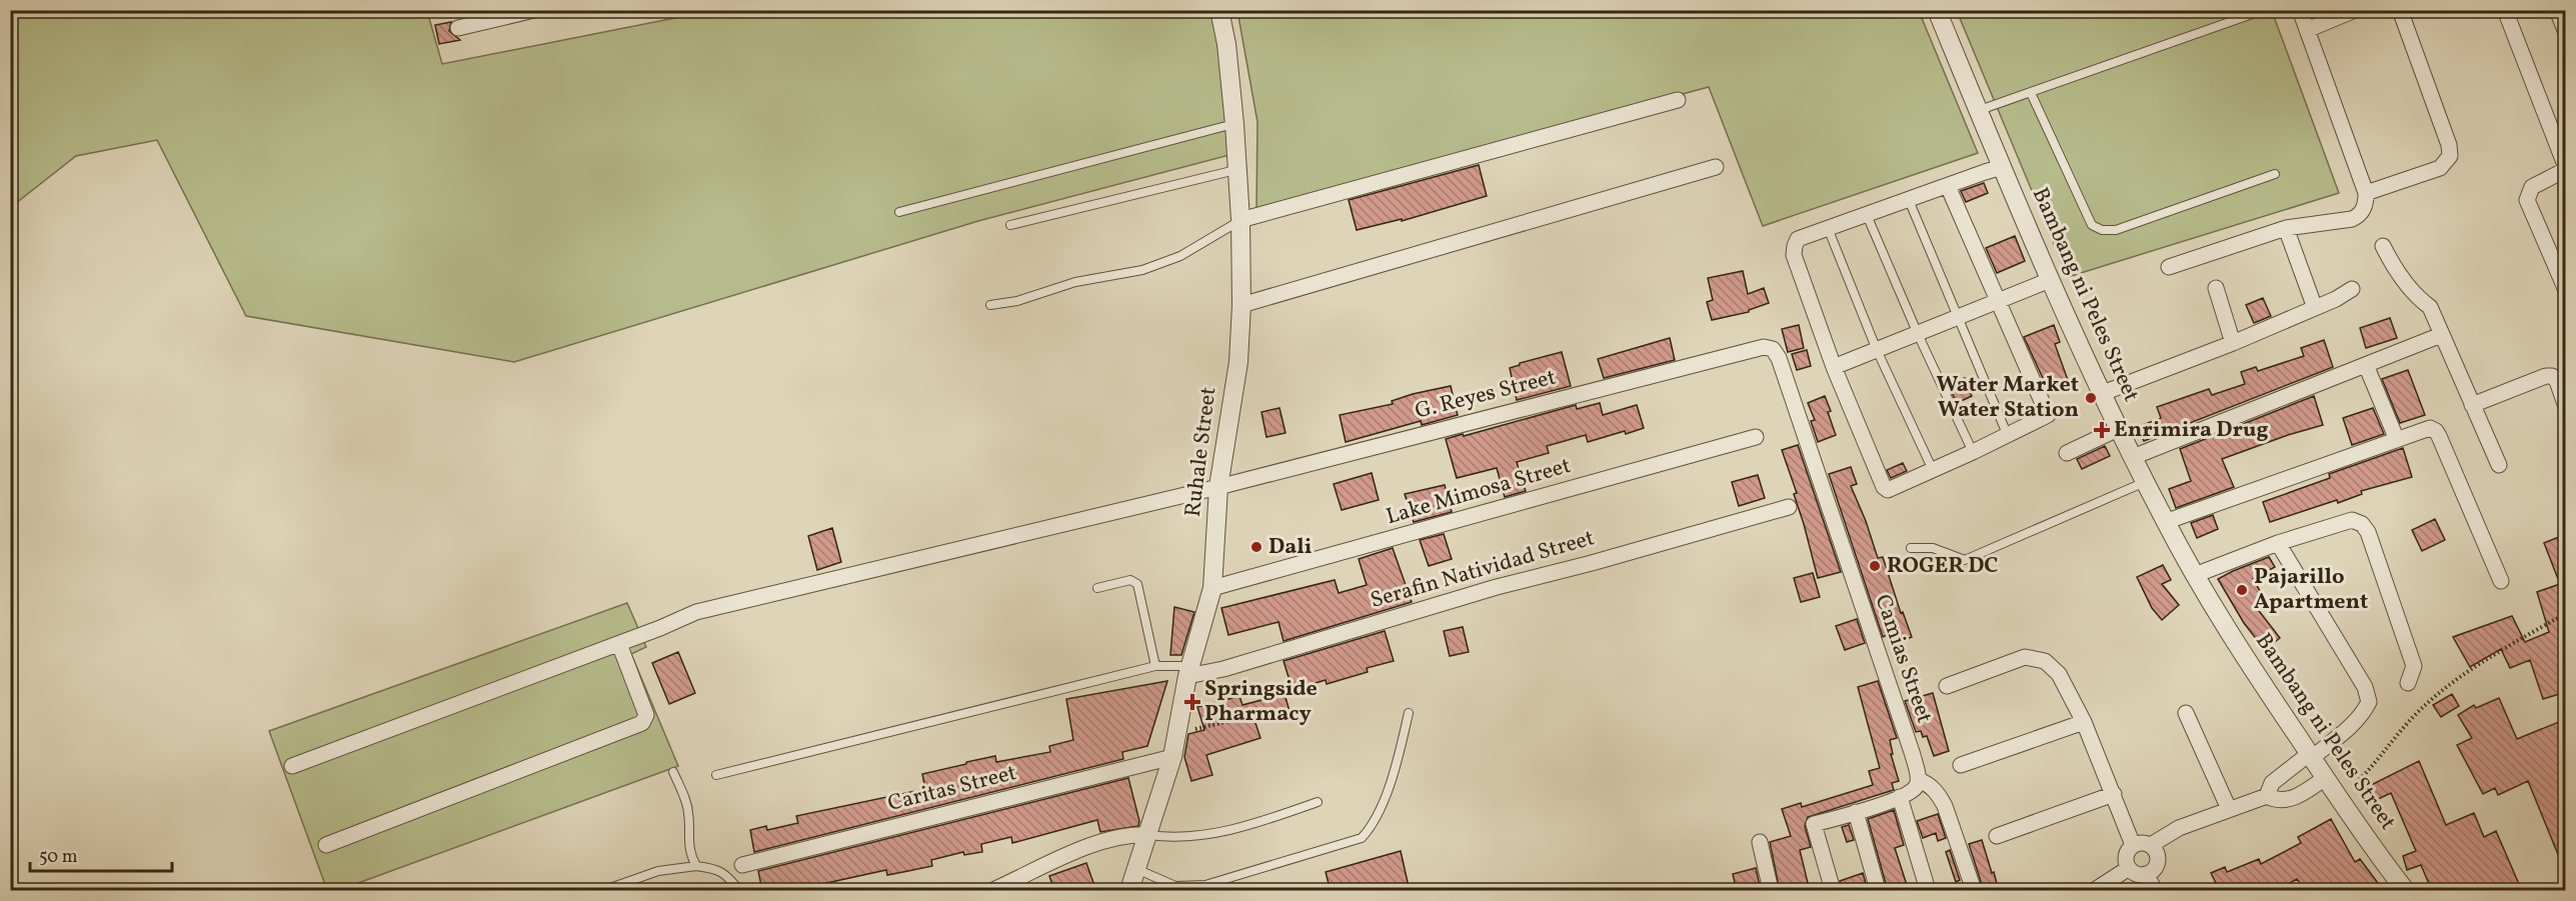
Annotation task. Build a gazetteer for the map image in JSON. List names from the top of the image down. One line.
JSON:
{"streets":{"street":["Bambang ni Peles Street","G. Reyes Street","Ruhale Street","Lake Mimosa Street","Serafin Natividad Street","Camias Street","Caritas Street"]},"crossings":[["G. Reyes Street","Ruhale Street"],["G. Reyes Street","Camias Street"],["Ruhale Street","Lake Mimosa Street"],["Ruhale Street","Serafin Natividad Street"],["Ruhale Street","Caritas Street"]],"places":{"other":["Water Market Water Station","Dali","ROGER DC","Pajarillo Apartment"],"health":["Enrimira Drug","Springside Pharmacy"]},"scale_bar":"50 m"}
